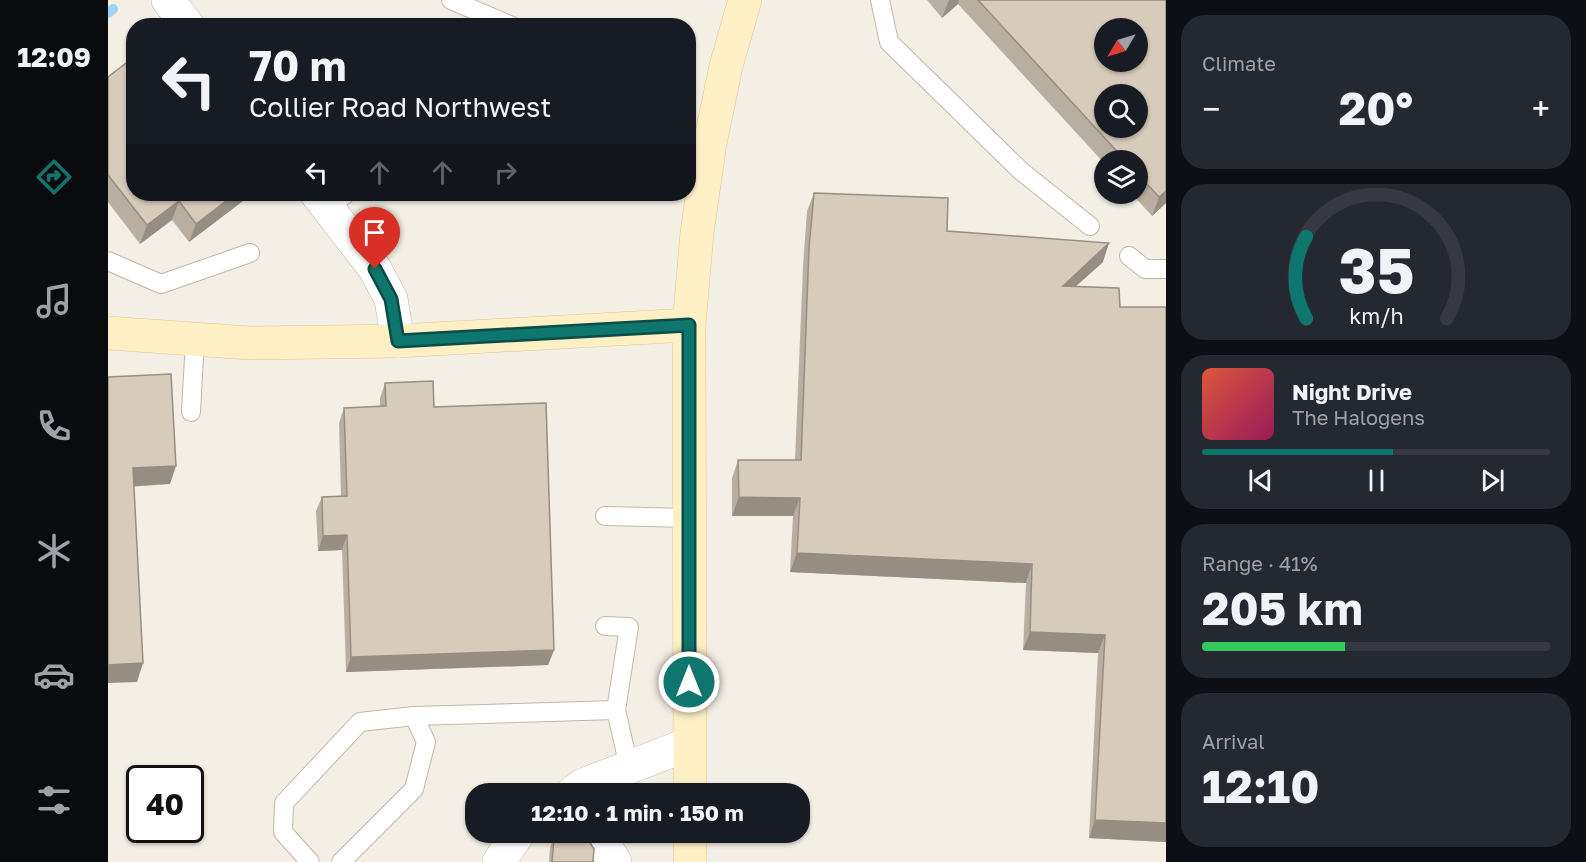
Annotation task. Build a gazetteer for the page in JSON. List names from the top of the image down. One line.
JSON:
{"north":"bottom left","page":{"tabs":"12:09","tile":["Climate",["Range · 41%","205 km"],["Arrival","12:10"]],"turn":["70 m","Collier Road Northwest"],"heat":["−","20°","+"],"song":["Night Drive","The Halogens"],"limit":"40","trip":"12:10 · 1 min · 150 m","gauge":["35","km/h"]}}
